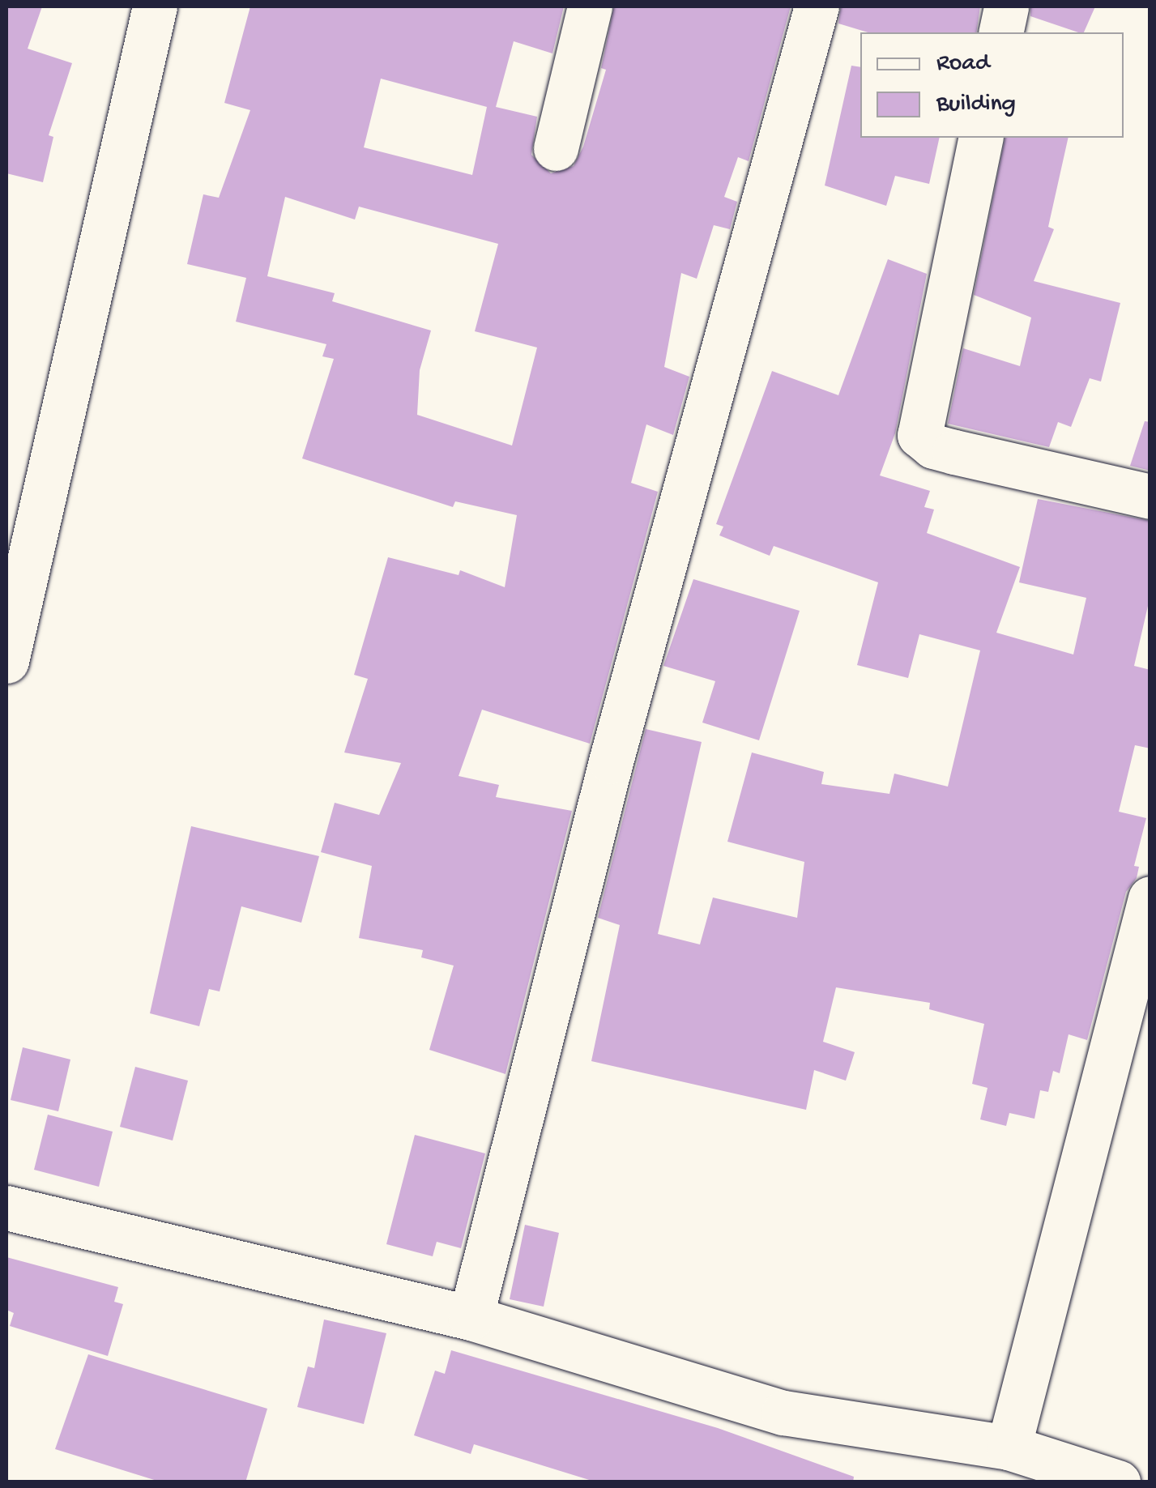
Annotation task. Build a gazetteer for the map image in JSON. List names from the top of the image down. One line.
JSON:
{"legend":["Road","Building"]}
